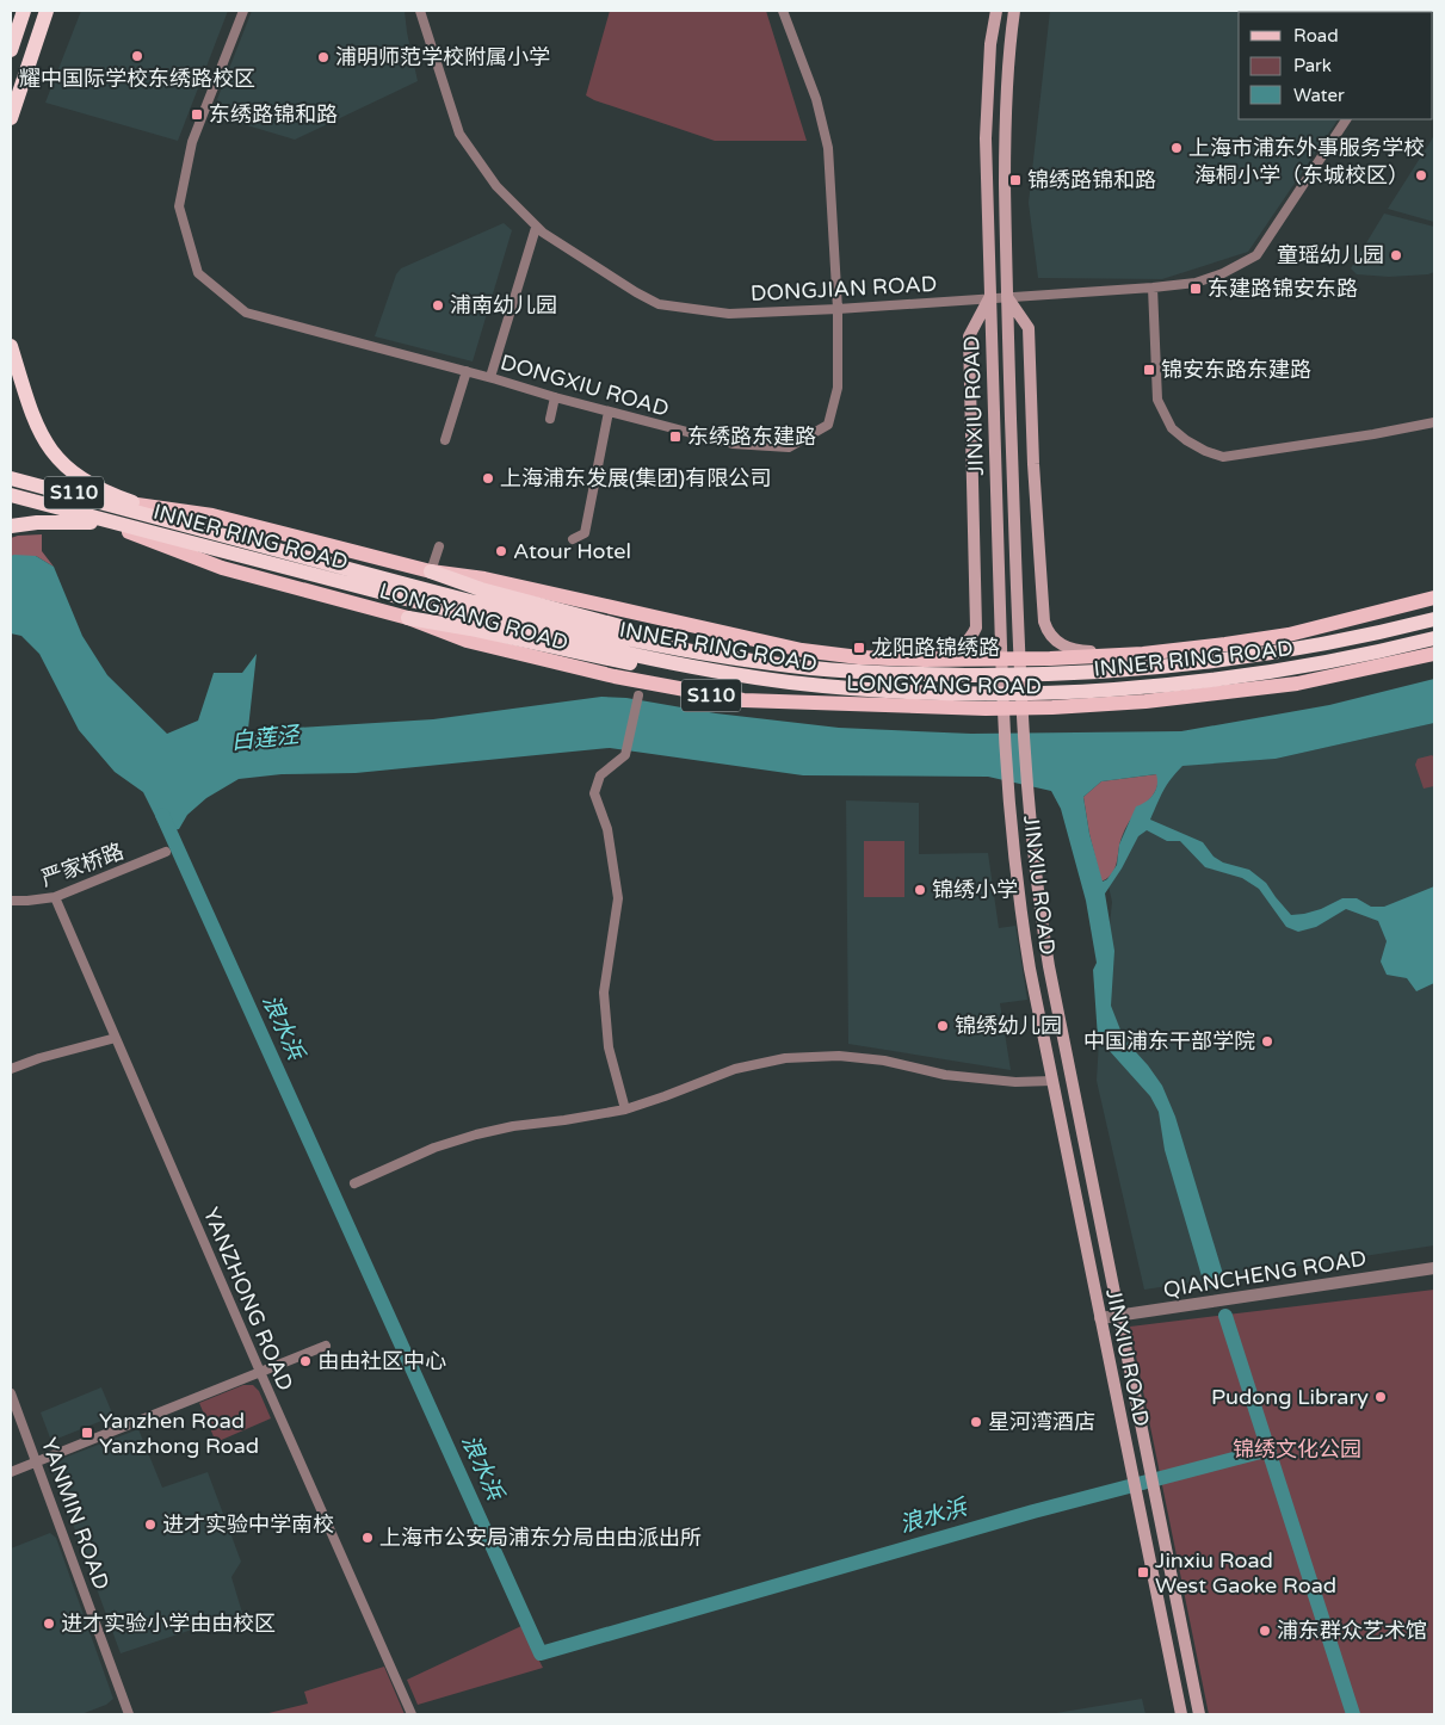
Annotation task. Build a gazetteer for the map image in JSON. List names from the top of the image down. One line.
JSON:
{"streets":{"highway":["INNER RING ROAD"],"main road":["JINXIU ROAD","S110","LONGYANG ROAD"],"street":["DONGJIAN ROAD","DONGXIU ROAD","严家桥路","QIANCHENG ROAD","YANZHONG ROAD","YANMIN ROAD"]},"crossings":[["DONGJIAN ROAD","DONGXIU ROAD"],["DONGJIAN ROAD","JINXIU ROAD"],["JINXIU ROAD","QIANCHENG ROAD"],["INNER RING ROAD","LONGYANG ROAD"],["严家桥路","YANZHONG ROAD"]],"water":["白莲泾","浪水浜"],"parks":["锦绣文化公园"],"places":{"other":["耀中国际学校东绣路校区","浦明师范学校附属小学","上海市浦东外事服务学校","海桐小学（东城校区）","童瑶幼儿园","浦南幼儿园","上海浦东发展(集团)有限公司","Atour Hotel","锦绣小学","锦绣幼儿园","中国浦东干部学院","由由社区中心","Pudong Library","星河湾酒店","进才实验中学南校","上海市公安局浦东分局由由派出所","进才实验小学由由校区","浦东群众艺术馆"],"transit":["东绣路锦和路","锦绣路锦和路","东建路锦安东路","锦安东路东建路","东绣路东建路","龙阳路锦绣路","Yanzhen Road Yanzhong Road","Jinxiu Road West Gaoke Road"]},"legend":["Road","Park","Water"]}
